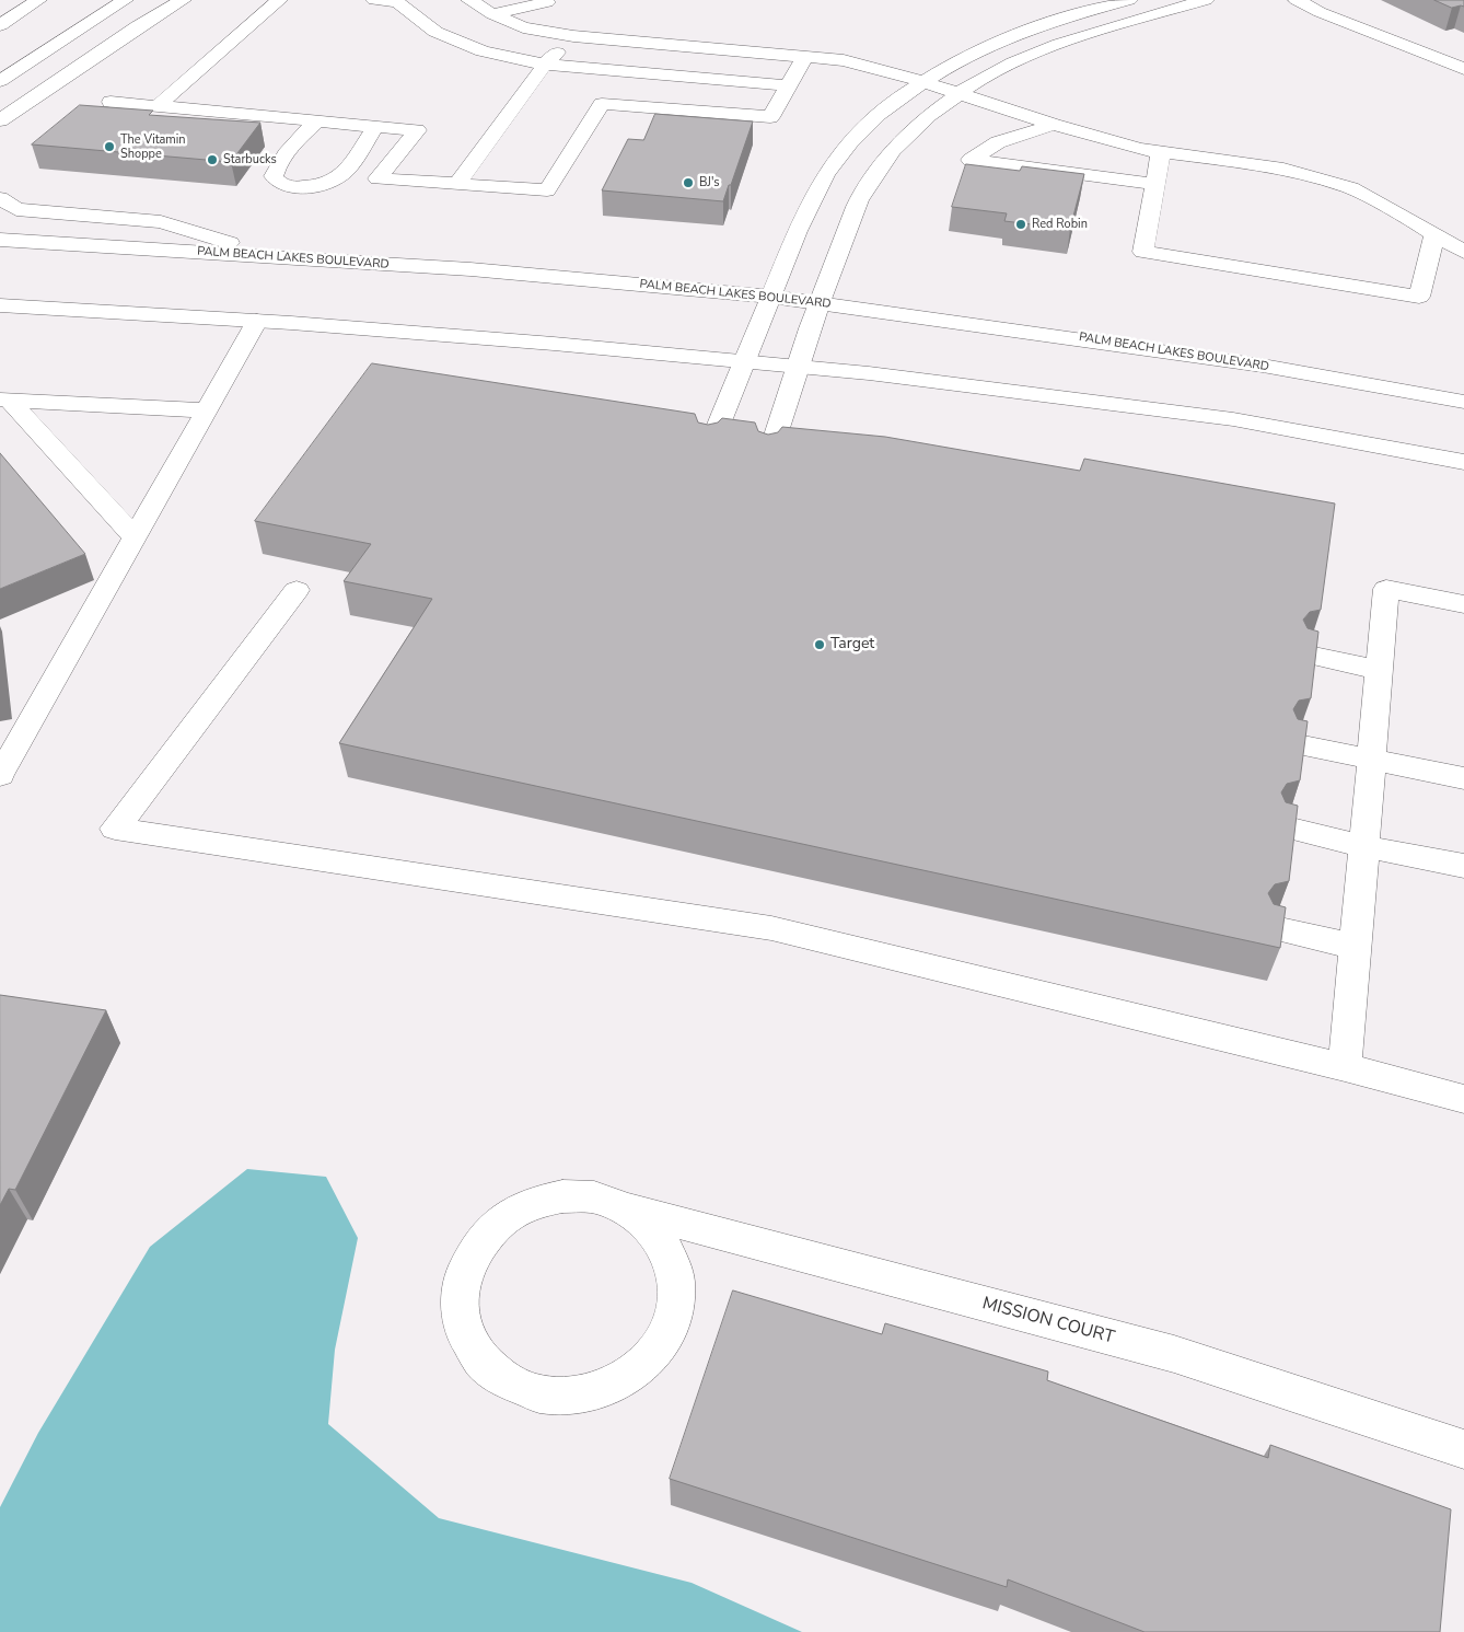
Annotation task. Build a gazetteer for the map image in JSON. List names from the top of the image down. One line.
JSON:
{"streets":{"main road":["PALM BEACH LAKES BOULEVARD","MISSION COURT"]},"places":["The Vitamin Shoppe","Starbucks","BJ's","Red Robin","Target"]}
